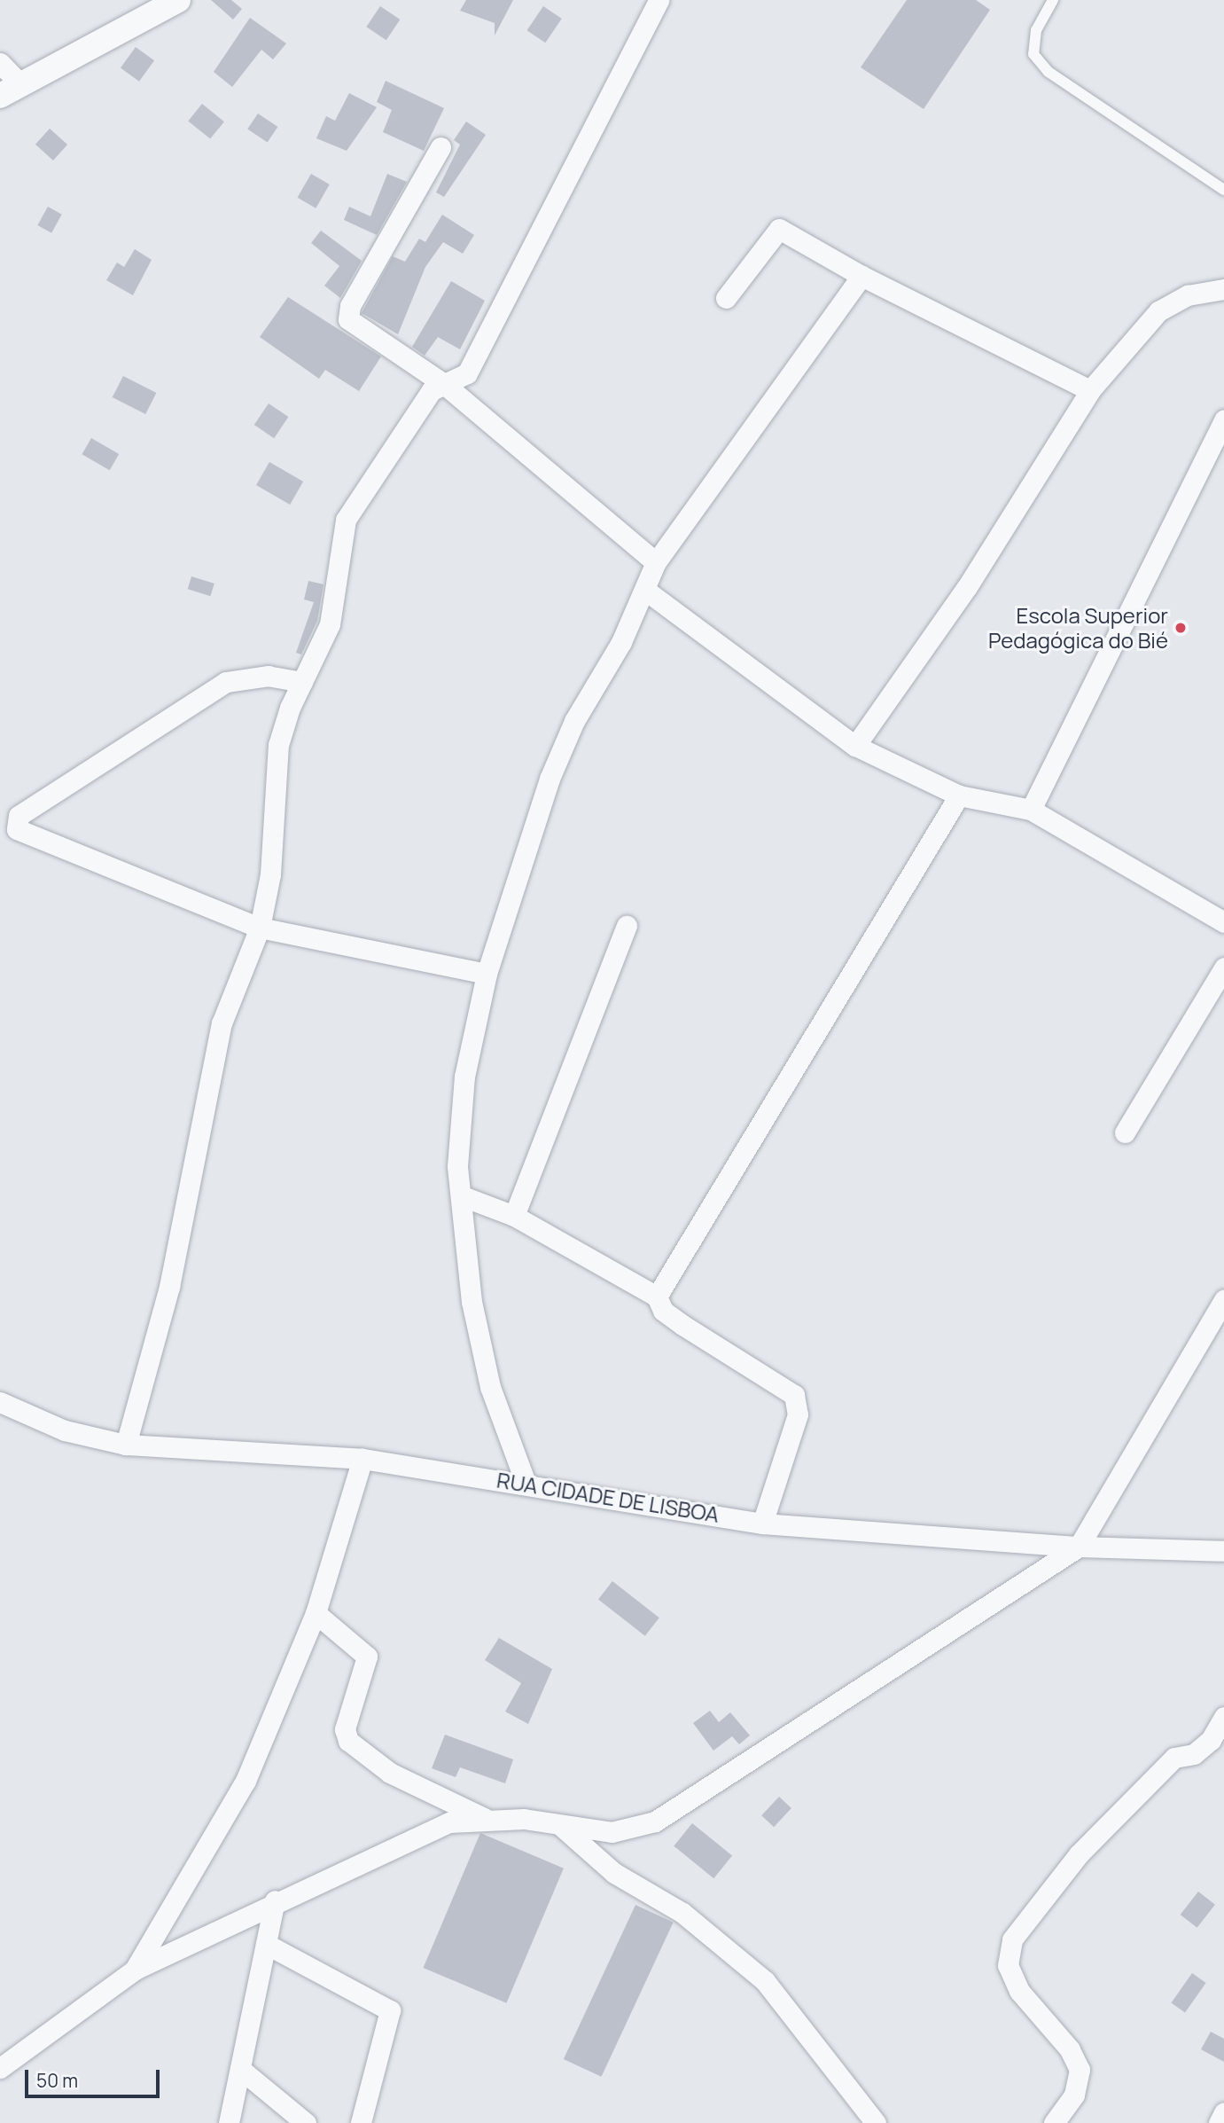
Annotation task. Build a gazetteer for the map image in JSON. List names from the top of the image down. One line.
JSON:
{"streets":{"street":["RUA CIDADE DE LISBOA"]},"places":["Escola Superior Pedagógica do Bié"],"scale_bar":"50 m"}
